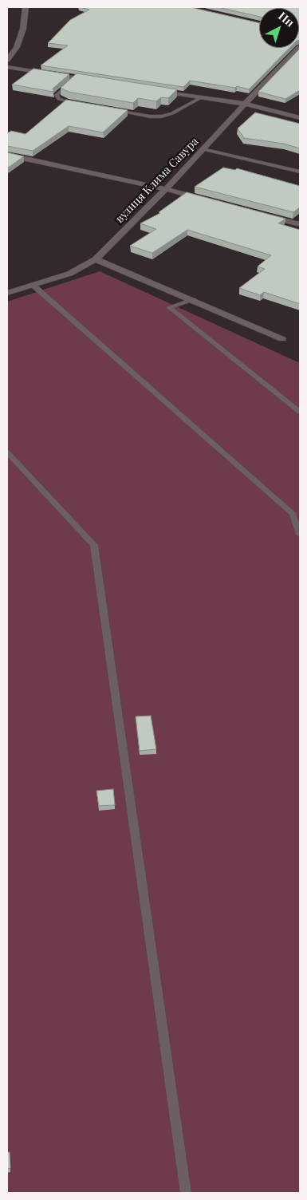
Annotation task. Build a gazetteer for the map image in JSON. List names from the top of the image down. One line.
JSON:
{"streets":{"street":["вулиця Клима Савура"]},"north":"top right"}
